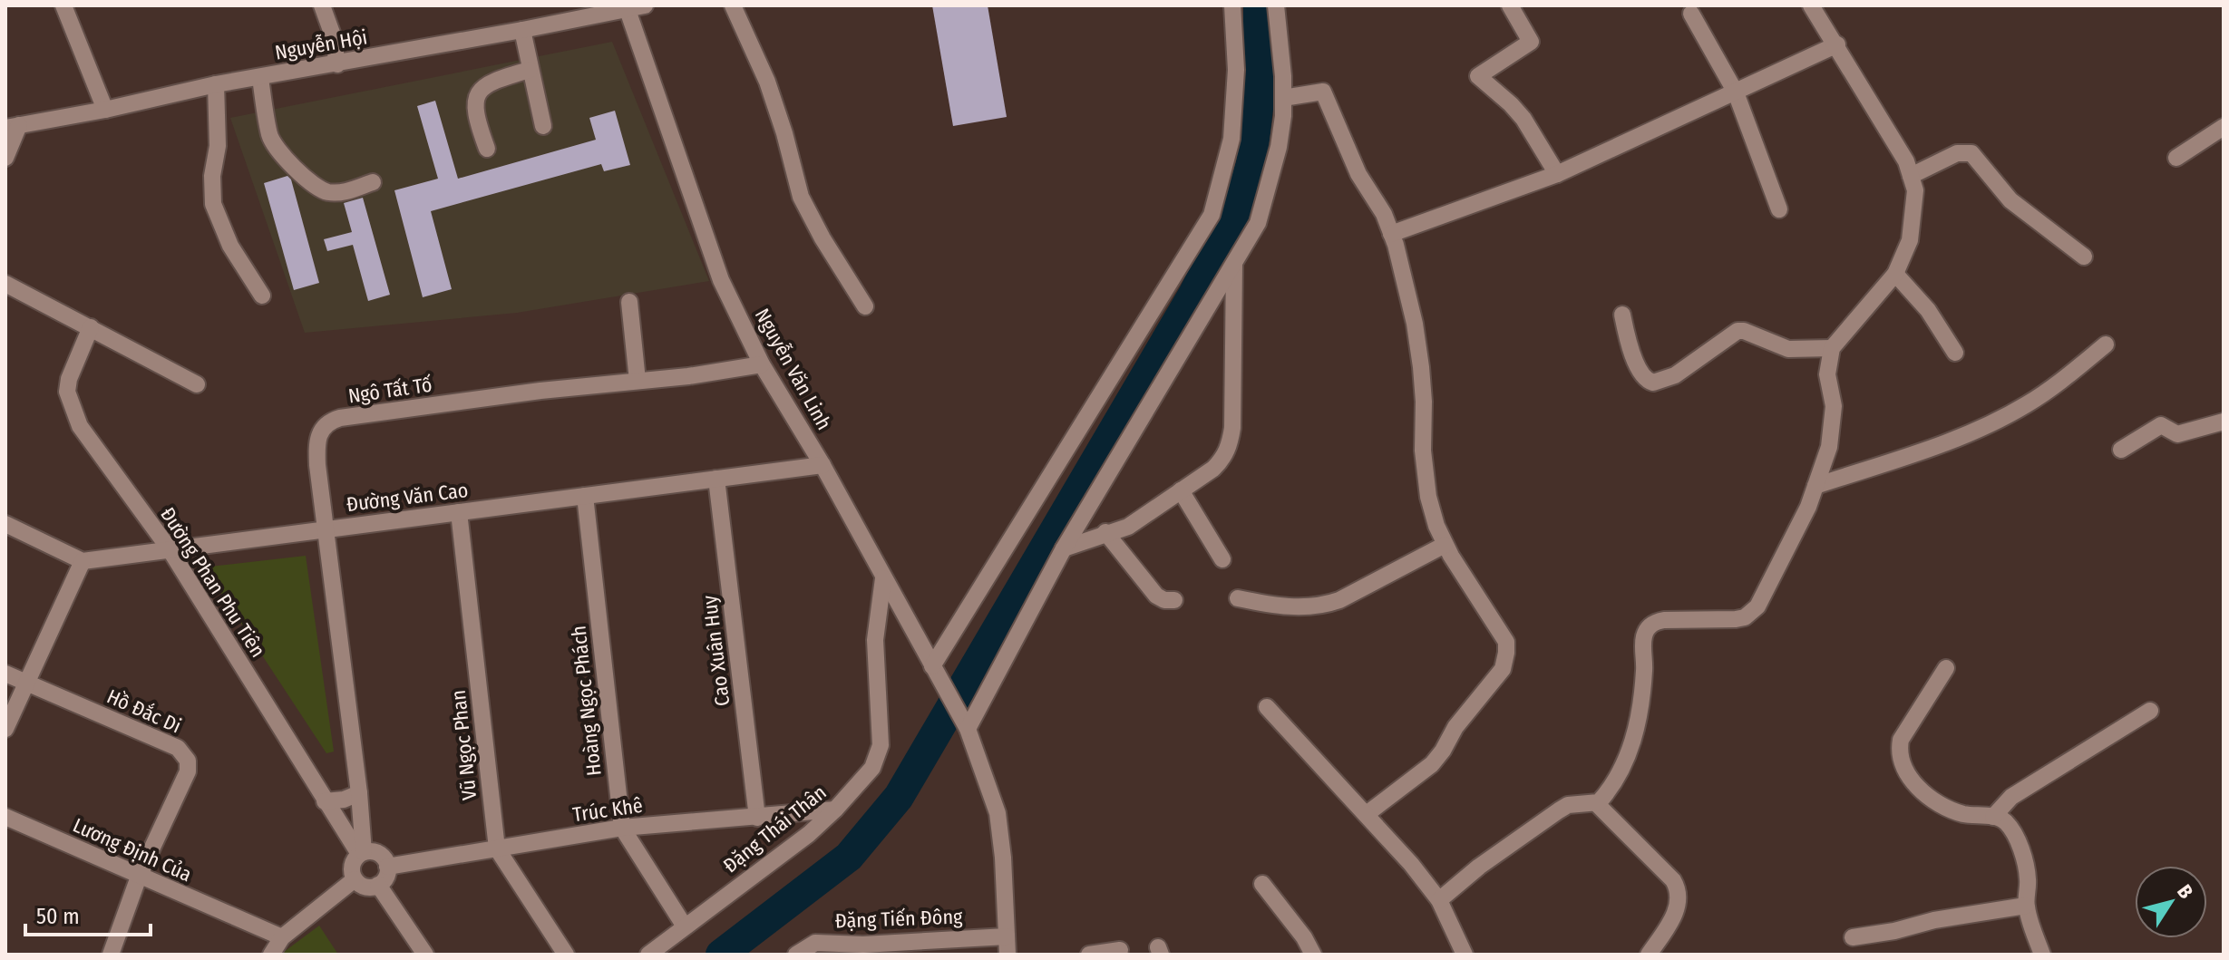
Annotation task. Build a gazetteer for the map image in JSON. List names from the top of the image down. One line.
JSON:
{"streets":{"street":["Nguyễn Hội","Nguyễn Văn Linh","Ngô Tất Tố","Đường Văn Cao","Đường Phan Phu Tiên","Cao Xuân Huy","Hoàng Ngọc Phách","Hồ Đắc Di","Vũ Ngọc Phan","Trúc Khê","Đặng Thái Thân","Lương Định Của","Đặng Tiến Đông"]},"crossings":[["Nguyễn Hội","Nguyễn Văn Linh"],["Nguyễn Văn Linh","Ngô Tất Tố"],["Nguyễn Văn Linh","Đường Văn Cao"],["Nguyễn Văn Linh","Đặng Thái Thân"],["Ngô Tất Tố","Đường Văn Cao"],["Ngô Tất Tố","Đường Phan Phu Tiên"],["Ngô Tất Tố","Trúc Khê"],["Đường Văn Cao","Đường Phan Phu Tiên"],["Đường Văn Cao","Cao Xuân Huy"],["Đường Văn Cao","Hoàng Ngọc Phách"],["Đường Văn Cao","Vũ Ngọc Phan"],["Đường Phan Phu Tiên","Trúc Khê"],["Cao Xuân Huy","Trúc Khê"],["Hoàng Ngọc Phách","Trúc Khê"],["Hoàng Ngọc Phách","Đặng Thái Thân"],["Hồ Đắc Di","Lương Định Của"],["Vũ Ngọc Phan","Trúc Khê"],["Trúc Khê","Đặng Thái Thân"]],"scale_bar":"50 m","north":"top right"}
